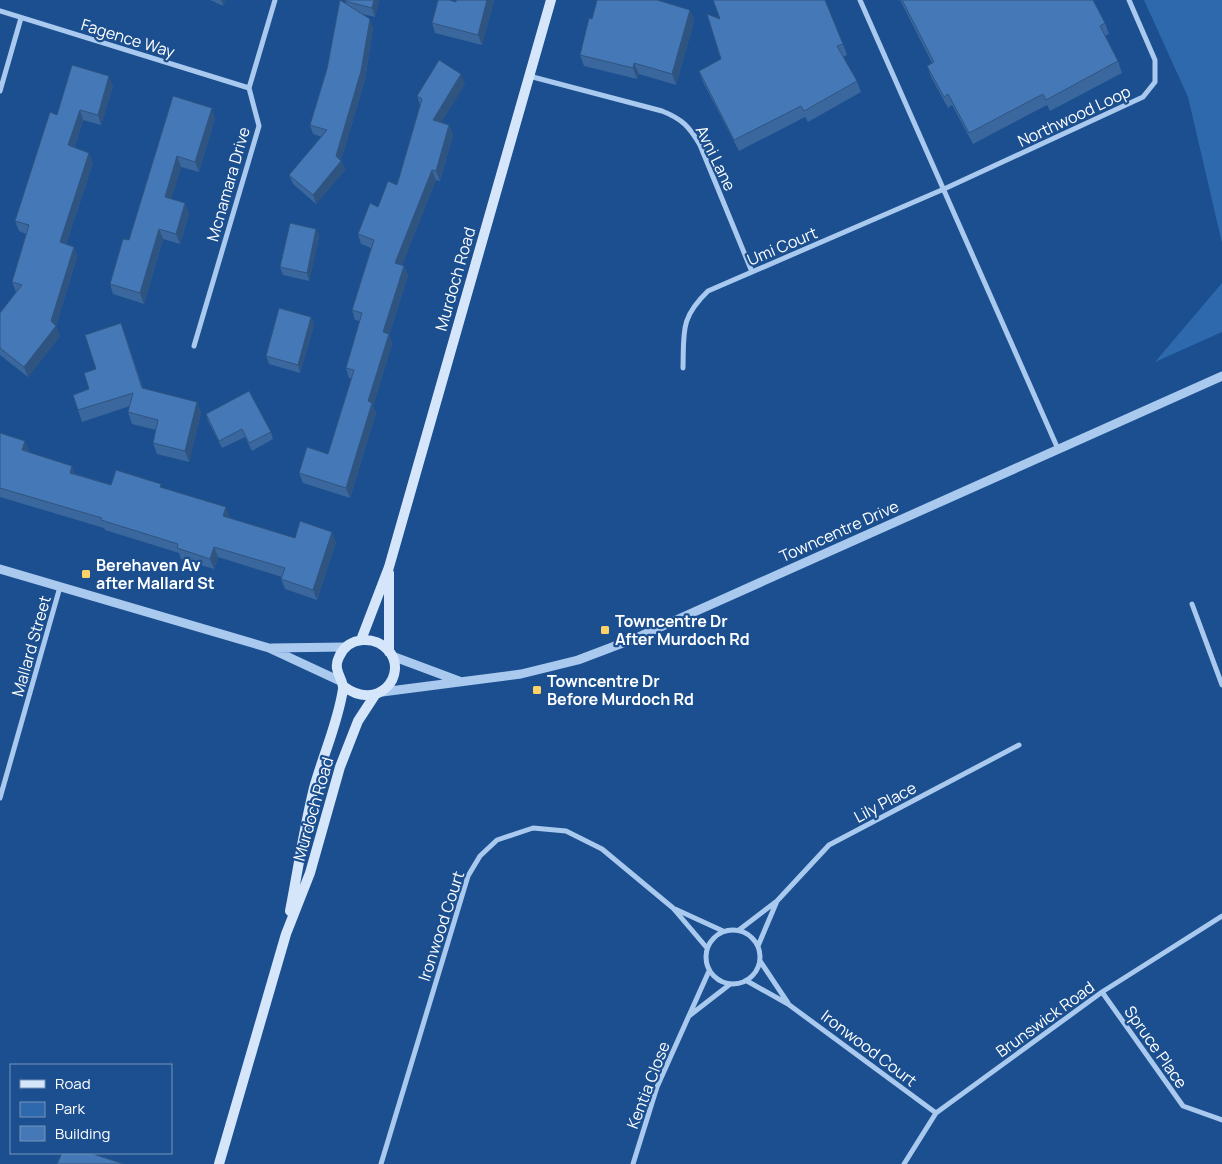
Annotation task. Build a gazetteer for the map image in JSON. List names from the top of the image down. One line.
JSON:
{"streets":{"main road":["Murdoch Road"],"street":["Fagence Way","Northwood Loop","Avni Lane","Mcnamara Drive","Umi Court","Towncentre Drive","Mallard Street","Lily Place","Ironwood Court","Brunswick Road","Spruce Place","Kentia Close"]},"crossings":[["Fagence Way","Mcnamara Drive"],["Northwood Loop","Umi Court"],["Avni Lane","Umi Court"],["Avni Lane","Murdoch Road"],["Murdoch Road","Towncentre Drive"],["Lily Place","Ironwood Court"],["Lily Place","Kentia Close"],["Ironwood Court","Brunswick Road"],["Ironwood Court","Kentia Close"],["Brunswick Road","Spruce Place"]],"places":{"transit":["Berehaven Av after Mallard St","Towncentre Dr After Murdoch Rd","Towncentre Dr Before Murdoch Rd"]},"legend":["Road","Park","Building"]}
